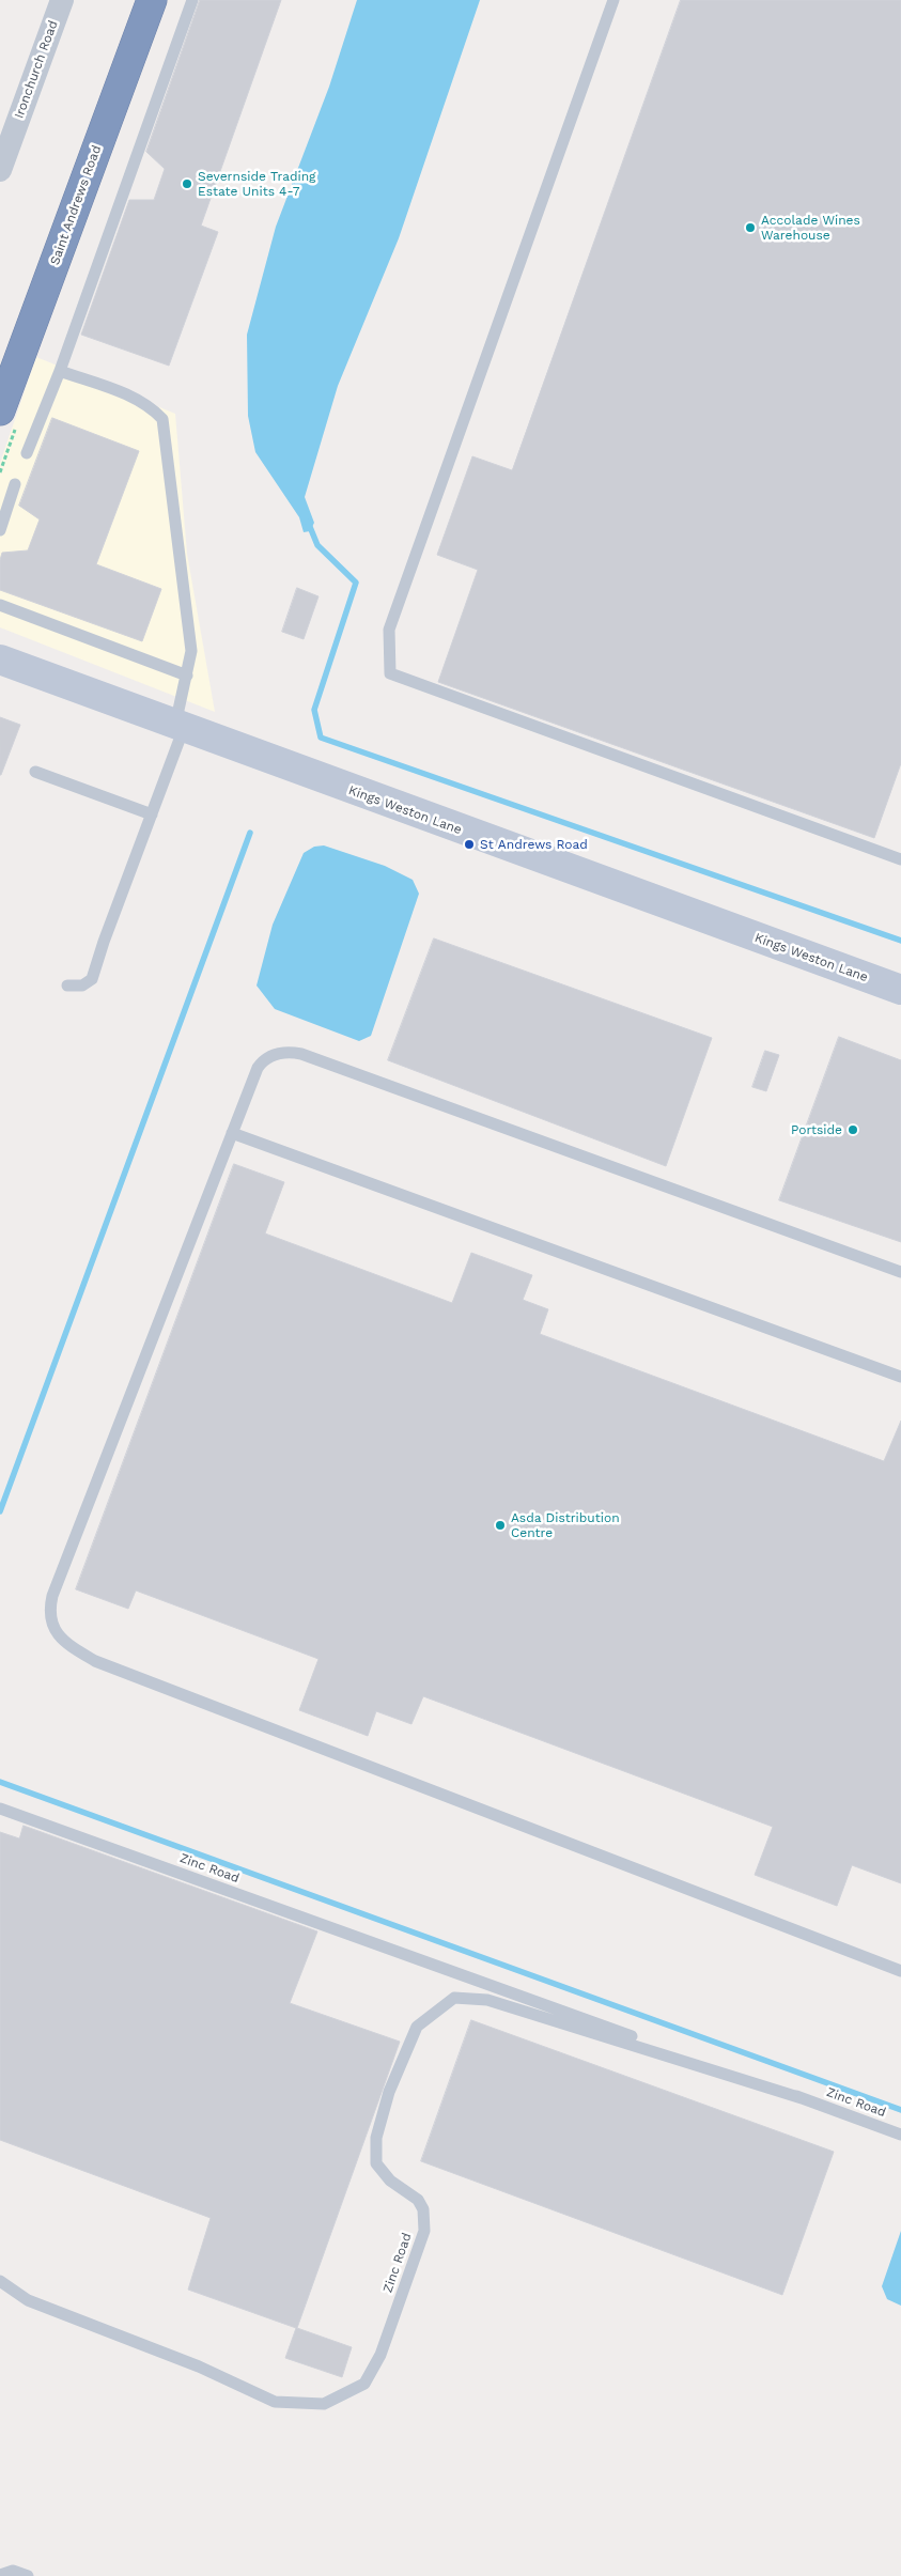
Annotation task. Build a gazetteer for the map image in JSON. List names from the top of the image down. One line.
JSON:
{"streets":{"highway":["Saint Andrews Road"],"street":["Ironchurch Road","Kings Weston Lane"],"lane":["Zinc Road"]},"places":["Severnside Trading Estate Units 4-7","Accolade Wines Warehouse","St Andrews Road","Portside","Asda Distribution Centre"]}
